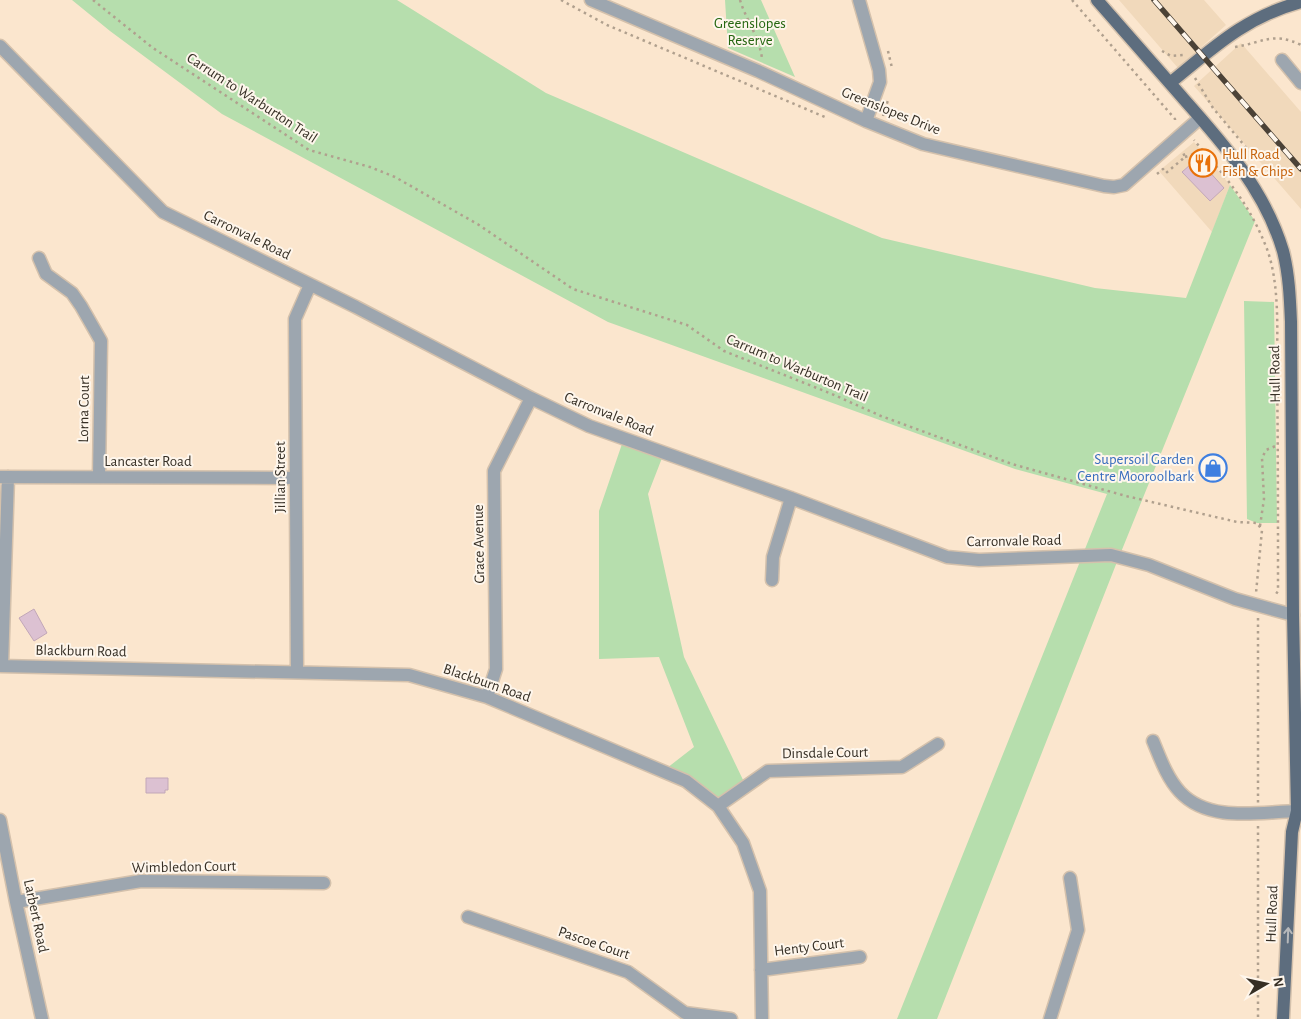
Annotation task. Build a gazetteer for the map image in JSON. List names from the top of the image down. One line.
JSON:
{"streets":{"main road":["Hull Road"],"street":["Greenslopes Drive","Carronvale Road","Lorna Court","Lancaster Road","Jillian Street","Grace Avenue","Blackburn Road","Dinsdale Court","Wimbledon Court","Larbert Road","Pascoe Court","Henty Court"],"path":["Carrum to Warburton Trail"]},"crossings":[["Greenslopes Drive","Hull Road"],["Carronvale Road","Hull Road"],["Carronvale Road","Jillian Street"],["Carronvale Road","Grace Avenue"],["Lorna Court","Lancaster Road"],["Lancaster Road","Jillian Street"],["Jillian Street","Blackburn Road"],["Grace Avenue","Blackburn Road"],["Blackburn Road","Dinsdale Court"],["Blackburn Road","Henty Court"],["Wimbledon Court","Larbert Road"]],"parks":["Greenslopes Reserve"],"places":{"restaurant":["Hull Road Fish & Chips"],"shop":["Supersoil Garden Centre Mooroolbark"]},"north":"right"}
